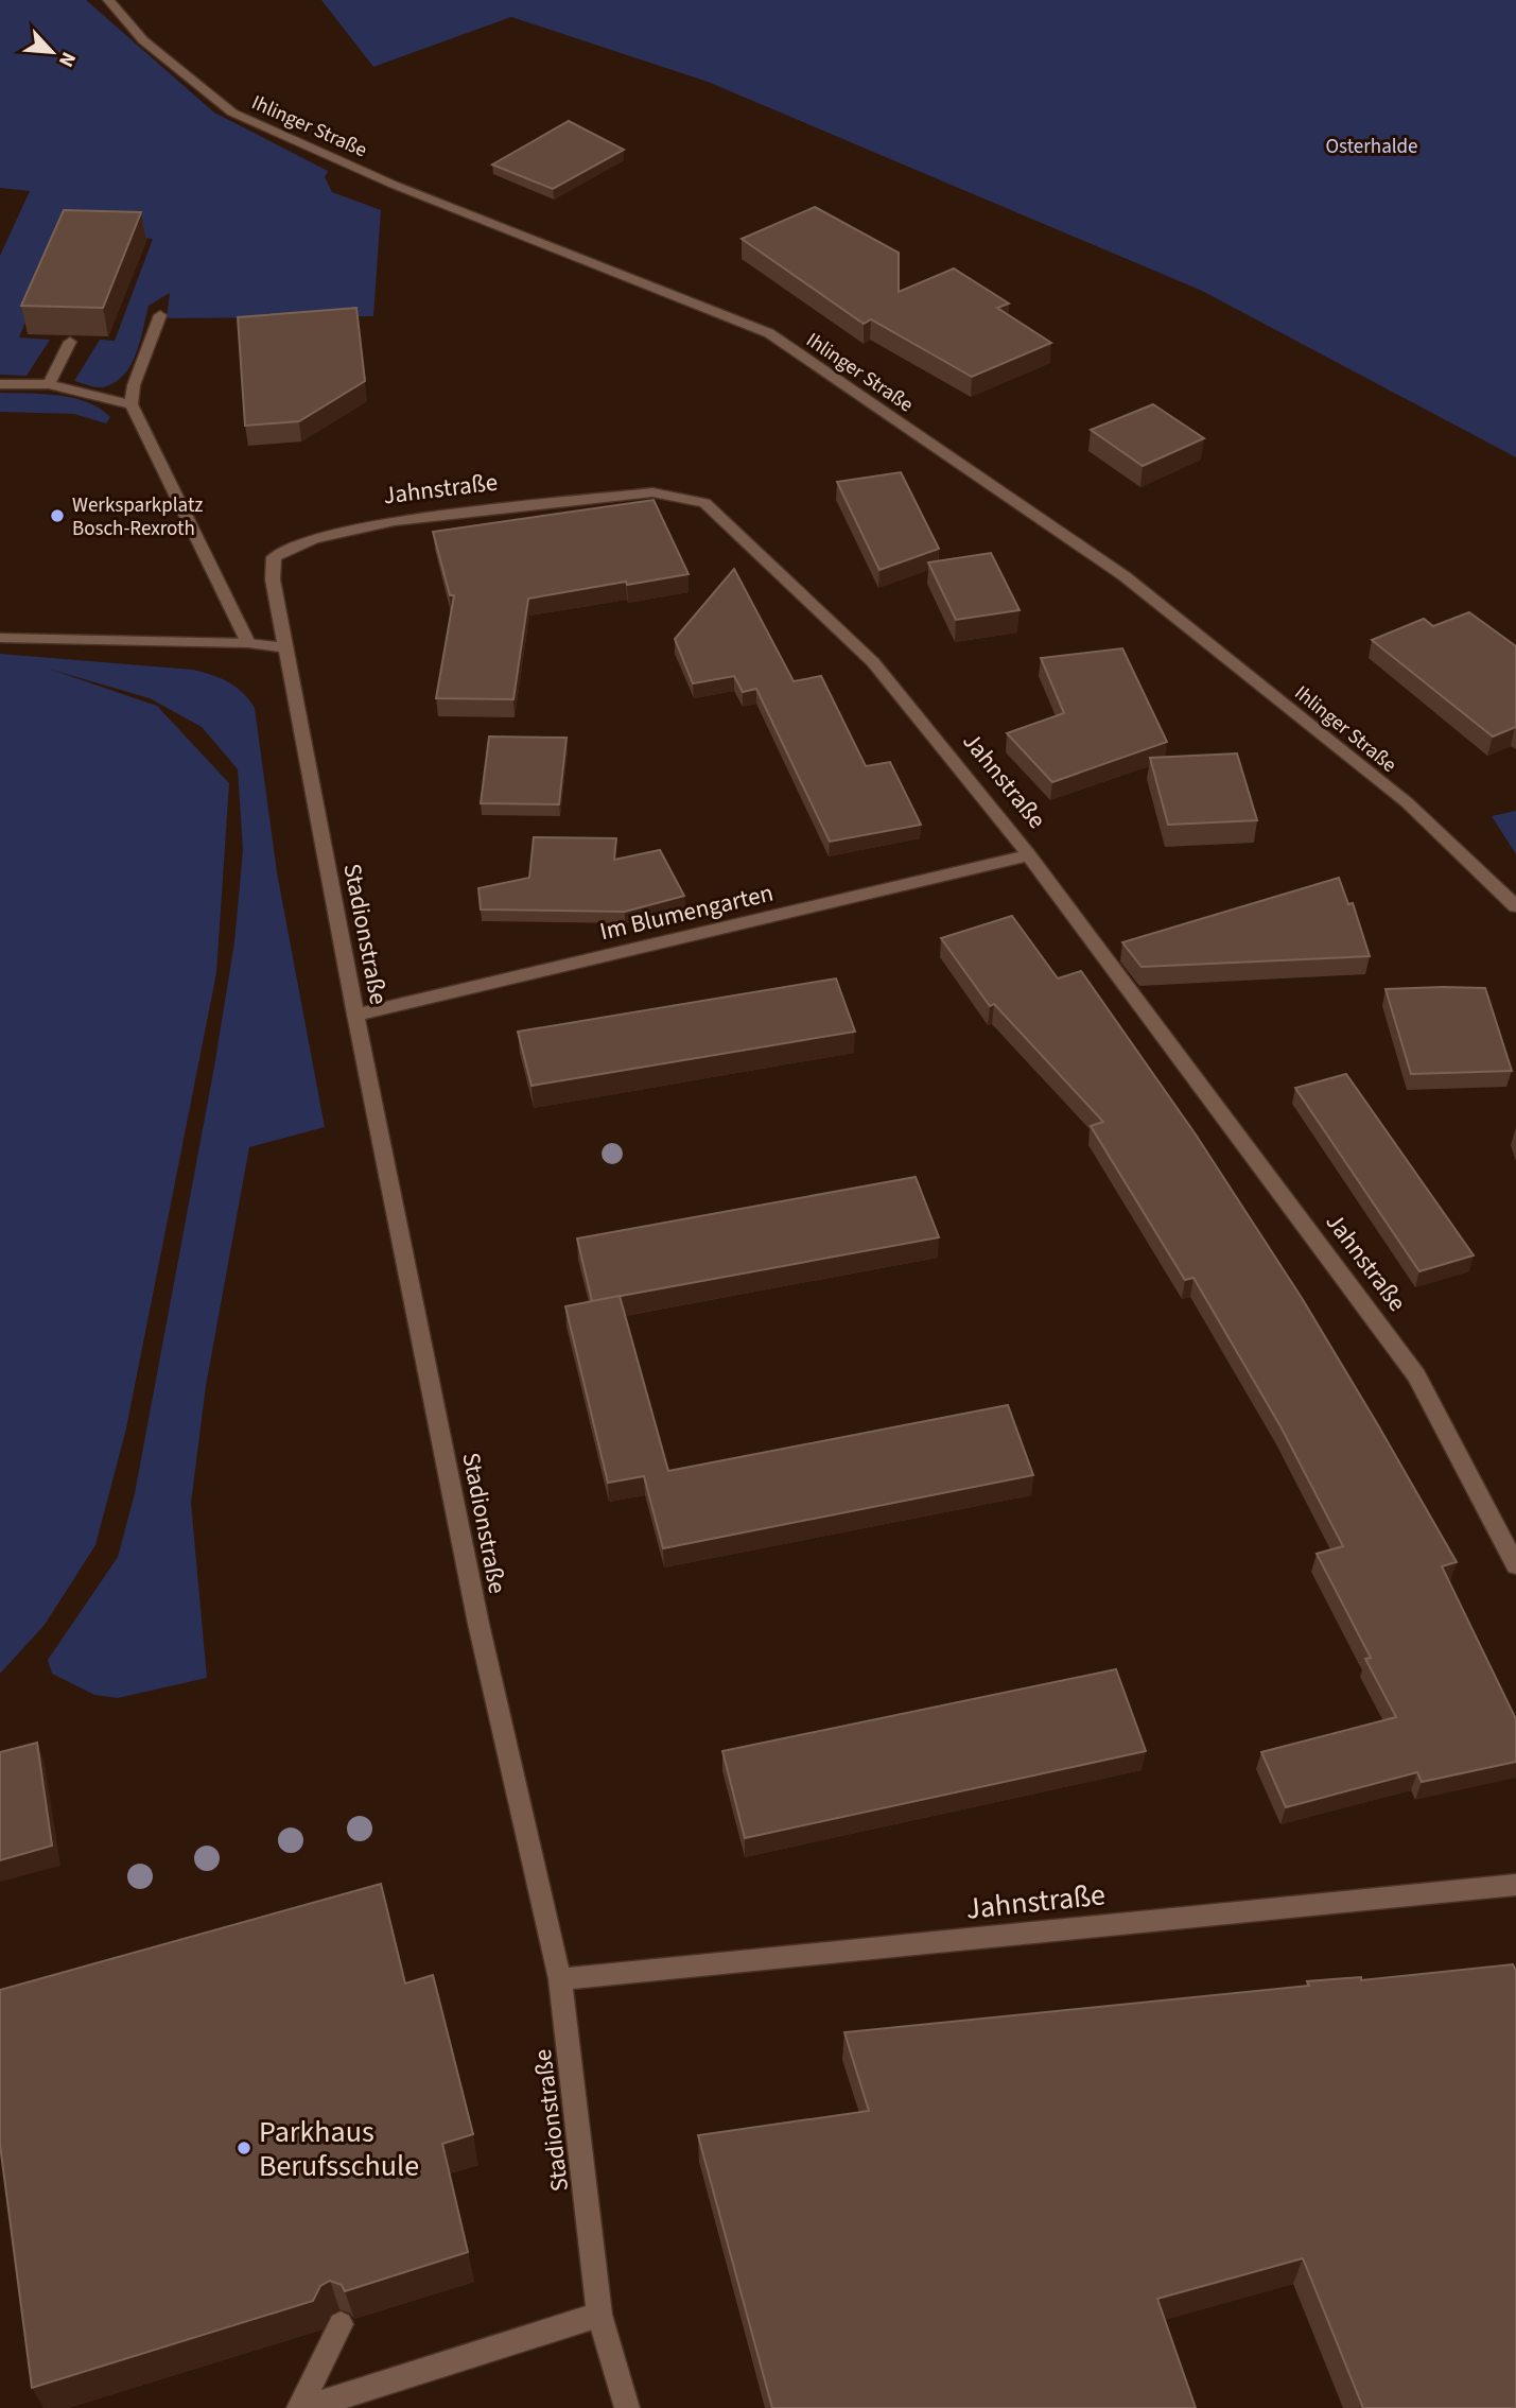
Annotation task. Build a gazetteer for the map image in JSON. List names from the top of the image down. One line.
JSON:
{"streets":{"street":["Ihlinger Straße","Jahnstraße","Im Blumengarten","Stadionstraße"]},"crossings":[["Jahnstraße","Im Blumengarten"],["Jahnstraße","Stadionstraße"],["Im Blumengarten","Stadionstraße"]],"parks":["Osterhalde"],"places":["Werksparkplatz Bosch-Rexroth","Parkhaus Berufsschule"],"north":"bottom right"}
